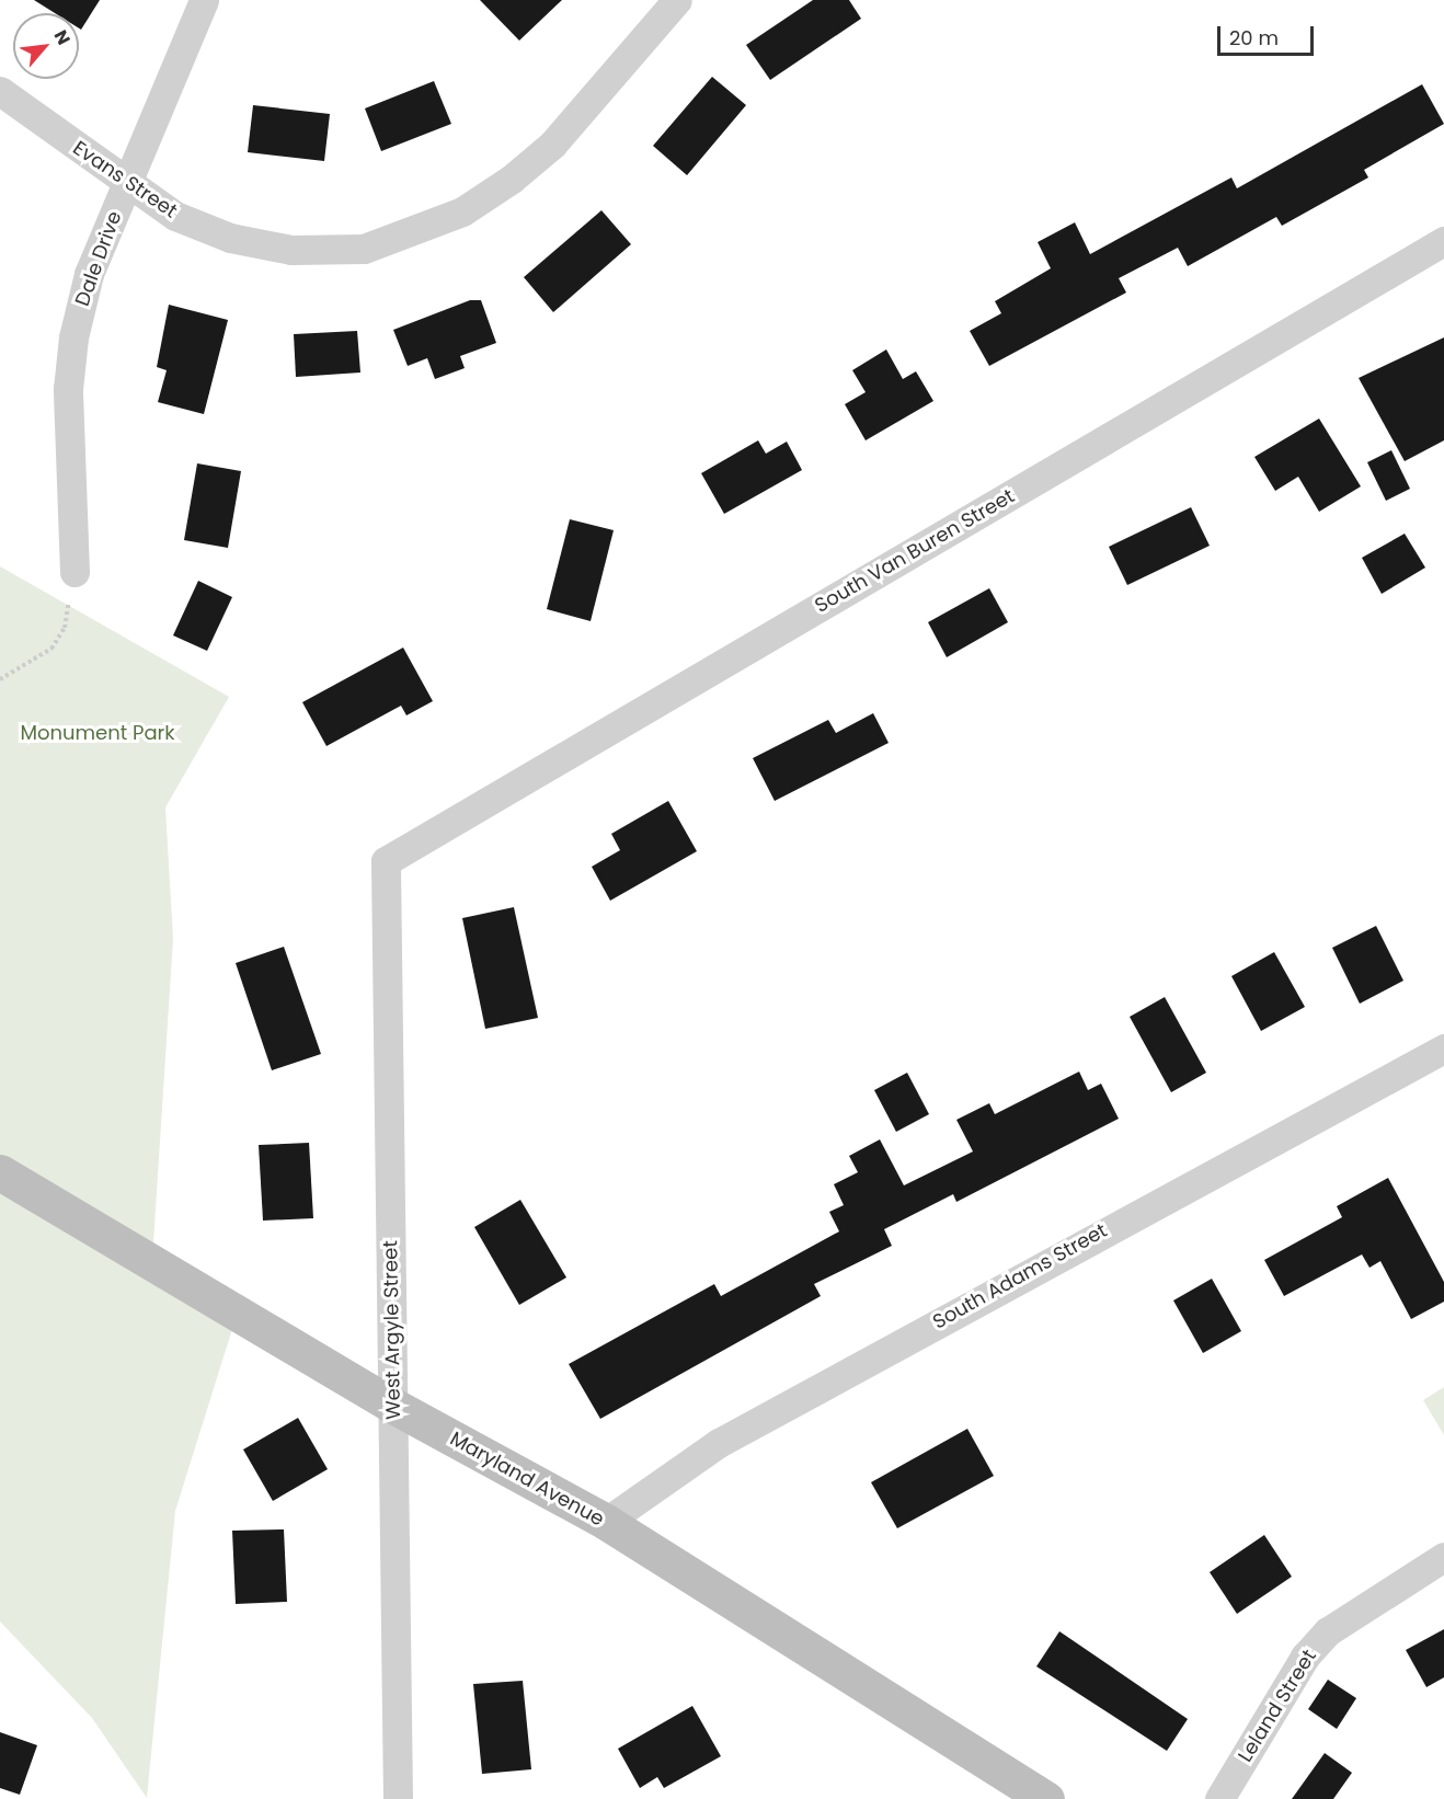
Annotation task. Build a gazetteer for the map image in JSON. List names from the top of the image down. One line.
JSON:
{"streets":{"main road":["Maryland Avenue"],"street":["Evans Street","Dale Drive","South Van Buren Street","South Adams Street","West Argyle Street","Leland Street"]},"crossings":[["Evans Street","Dale Drive"],["South Van Buren Street","West Argyle Street"],["South Adams Street","Maryland Avenue"],["West Argyle Street","Maryland Avenue"]],"parks":["Monument Park"],"scale_bar":"20 m","north":"top right"}
